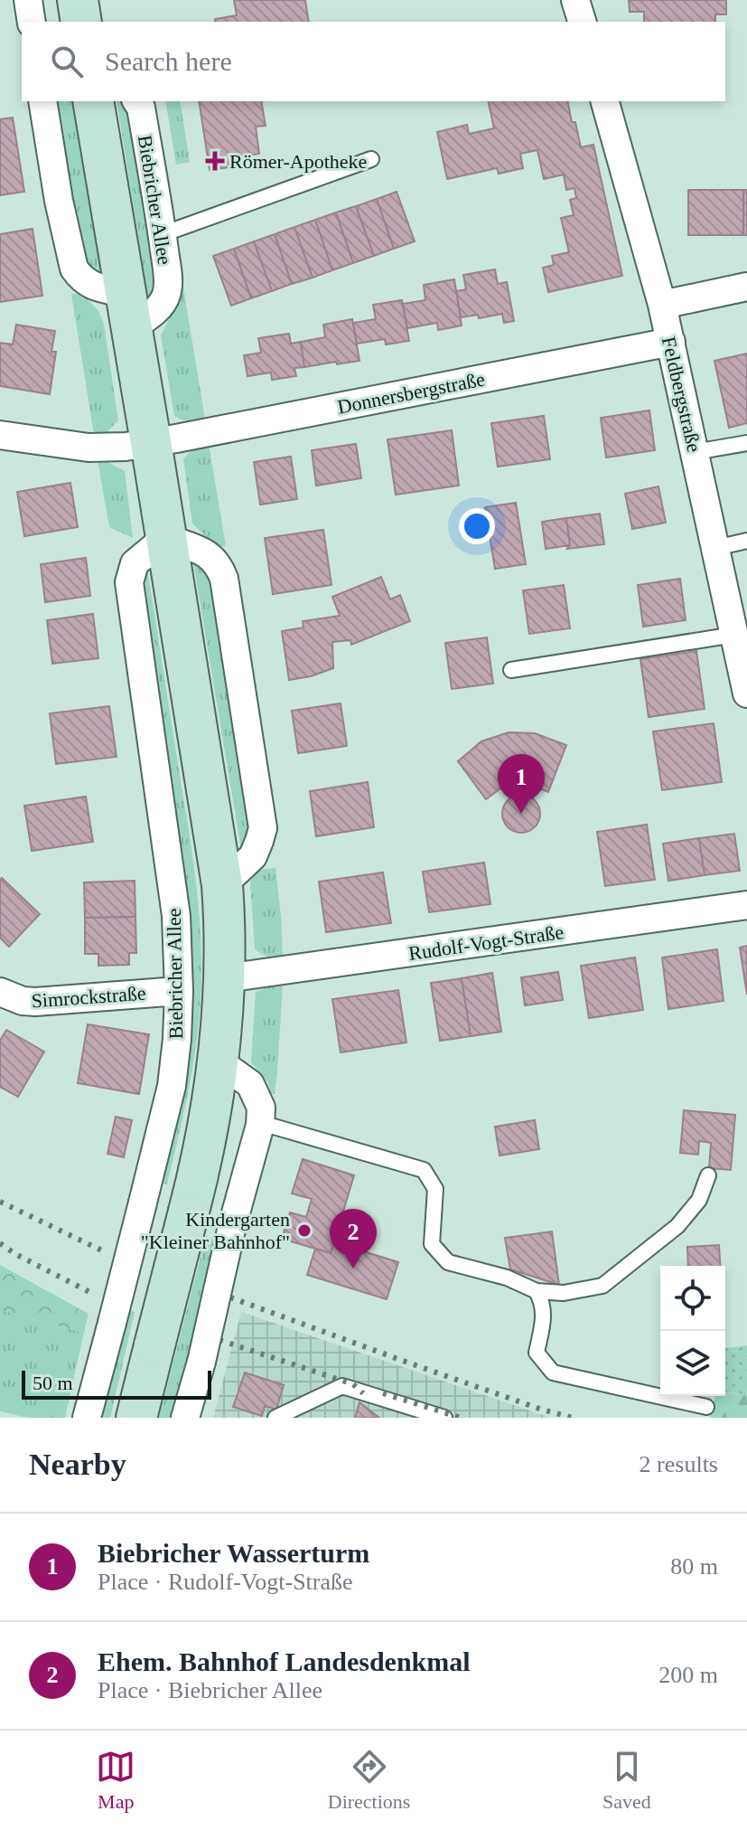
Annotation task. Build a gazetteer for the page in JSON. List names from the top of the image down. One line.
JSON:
{"streets":{"street":["Biebricher Allee","Donnersbergstraße","Feldbergstraße","Rudolf-Vogt-Straße","Simrockstraße"]},"crossings":[["Biebricher Allee","Simrockstraße"],["Donnersbergstraße","Feldbergstraße"]],"places":{"health":["Römer-Apotheke"],"other":["Kindergarten \"Kleiner Bahnhof\""]},"scale_bar":"50 m","page":{"search":"Search here","pins":["1","2"],"scale":"50 m","heading":["Nearby","2 results"],"list":[{"mark":"1","name":"Biebricher Wasserturm","note":"Place · Rudolf-Vogt-Straße","value":"80 m"},{"mark":"2","name":"Ehem. Bahnhof Landesdenkmal","note":"Place · Biebricher Allee","value":"200 m"}],"nav":["Map","Directions","Saved"]}}
